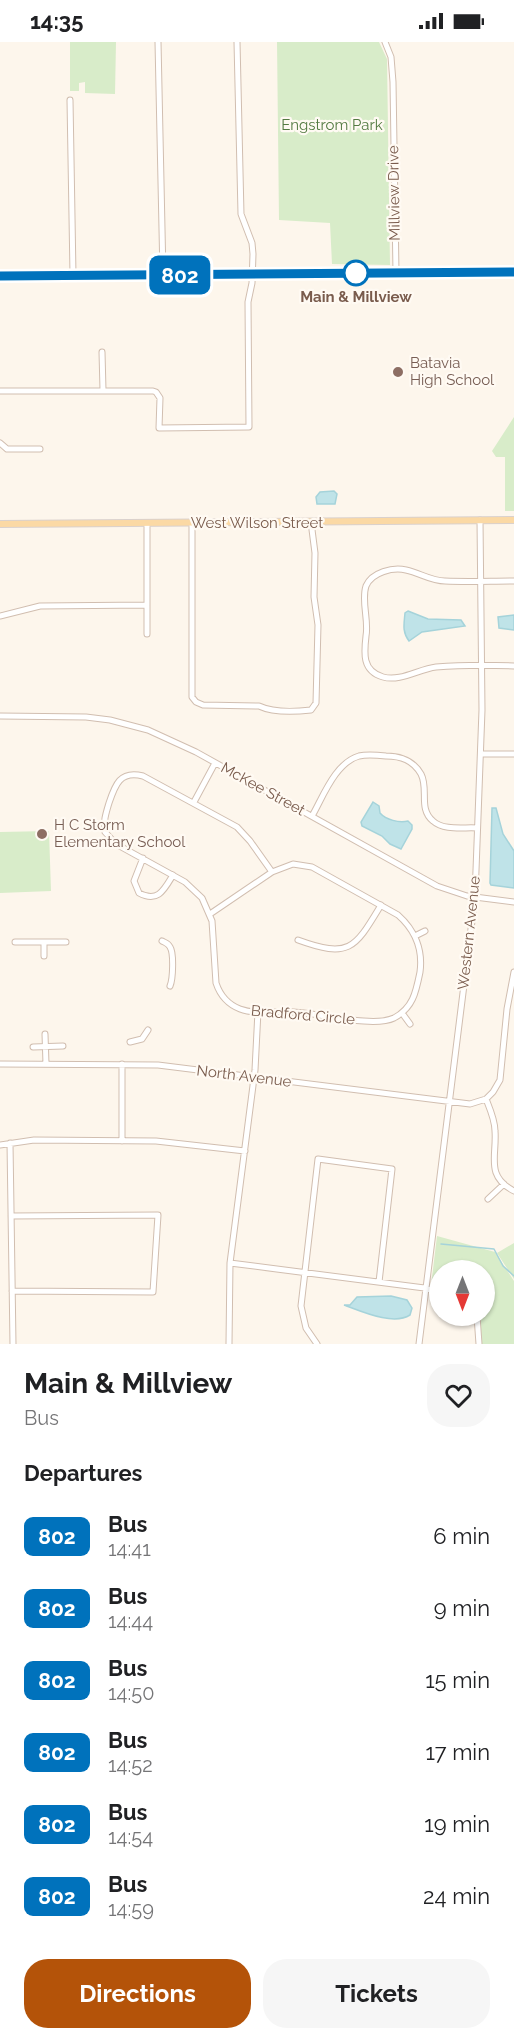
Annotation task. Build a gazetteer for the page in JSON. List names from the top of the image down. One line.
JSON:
{"streets":{"main road":["West Wilson Street"],"street":["Millview Drive","McKee Street","Western Avenue","Bradford Circle","North Avenue"]},"crossings":[["West Wilson Street","Western Avenue"],["McKee Street","Western Avenue"],["Western Avenue","North Avenue"]],"parks":["Engstrom Park"],"places":["Main & Millview","Batavia High School","H C Storm Elementary School"],"lines":["bus line 802"],"north":"bottom","page":{"status":"14:35","on_map":"802","heading":[["Main & Millview","Bus"],"Departures"],"list":[{"mark":"802","name":"Bus","note":"14:41","value":"6 min"},{"mark":"802","name":"Bus","note":"14:44","value":"9 min"},{"mark":"802","name":"Bus","note":"14:50","value":"15 min"},{"mark":"802","name":"Bus","note":"14:52","value":"17 min"},{"mark":"802","name":"Bus","note":"14:54","value":"19 min"},{"mark":"802","name":"Bus","note":"14:59","value":"24 min"}],"buttons":["Directions","Tickets"]}}
